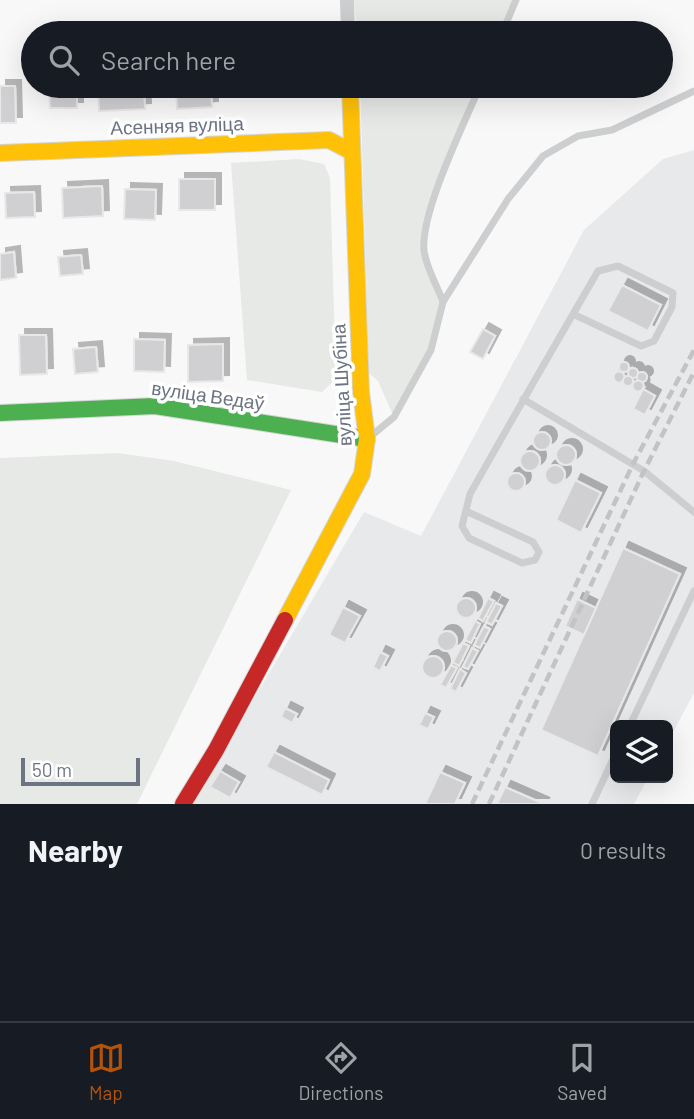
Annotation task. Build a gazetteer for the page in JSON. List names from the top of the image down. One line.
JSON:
{"streets":{"street":["Асенняя вуліца","вуліца Шубіна","вуліца Ведаў"]},"crossings":[["Асенняя вуліца","вуліца Шубіна"],["вуліца Шубіна","вуліца Ведаў"]],"scale_bar":"50 m","page":{"search":"Search here","scale":"50 m","heading":["Nearby","0 results"],"nav":["Map","Directions","Saved"]}}
